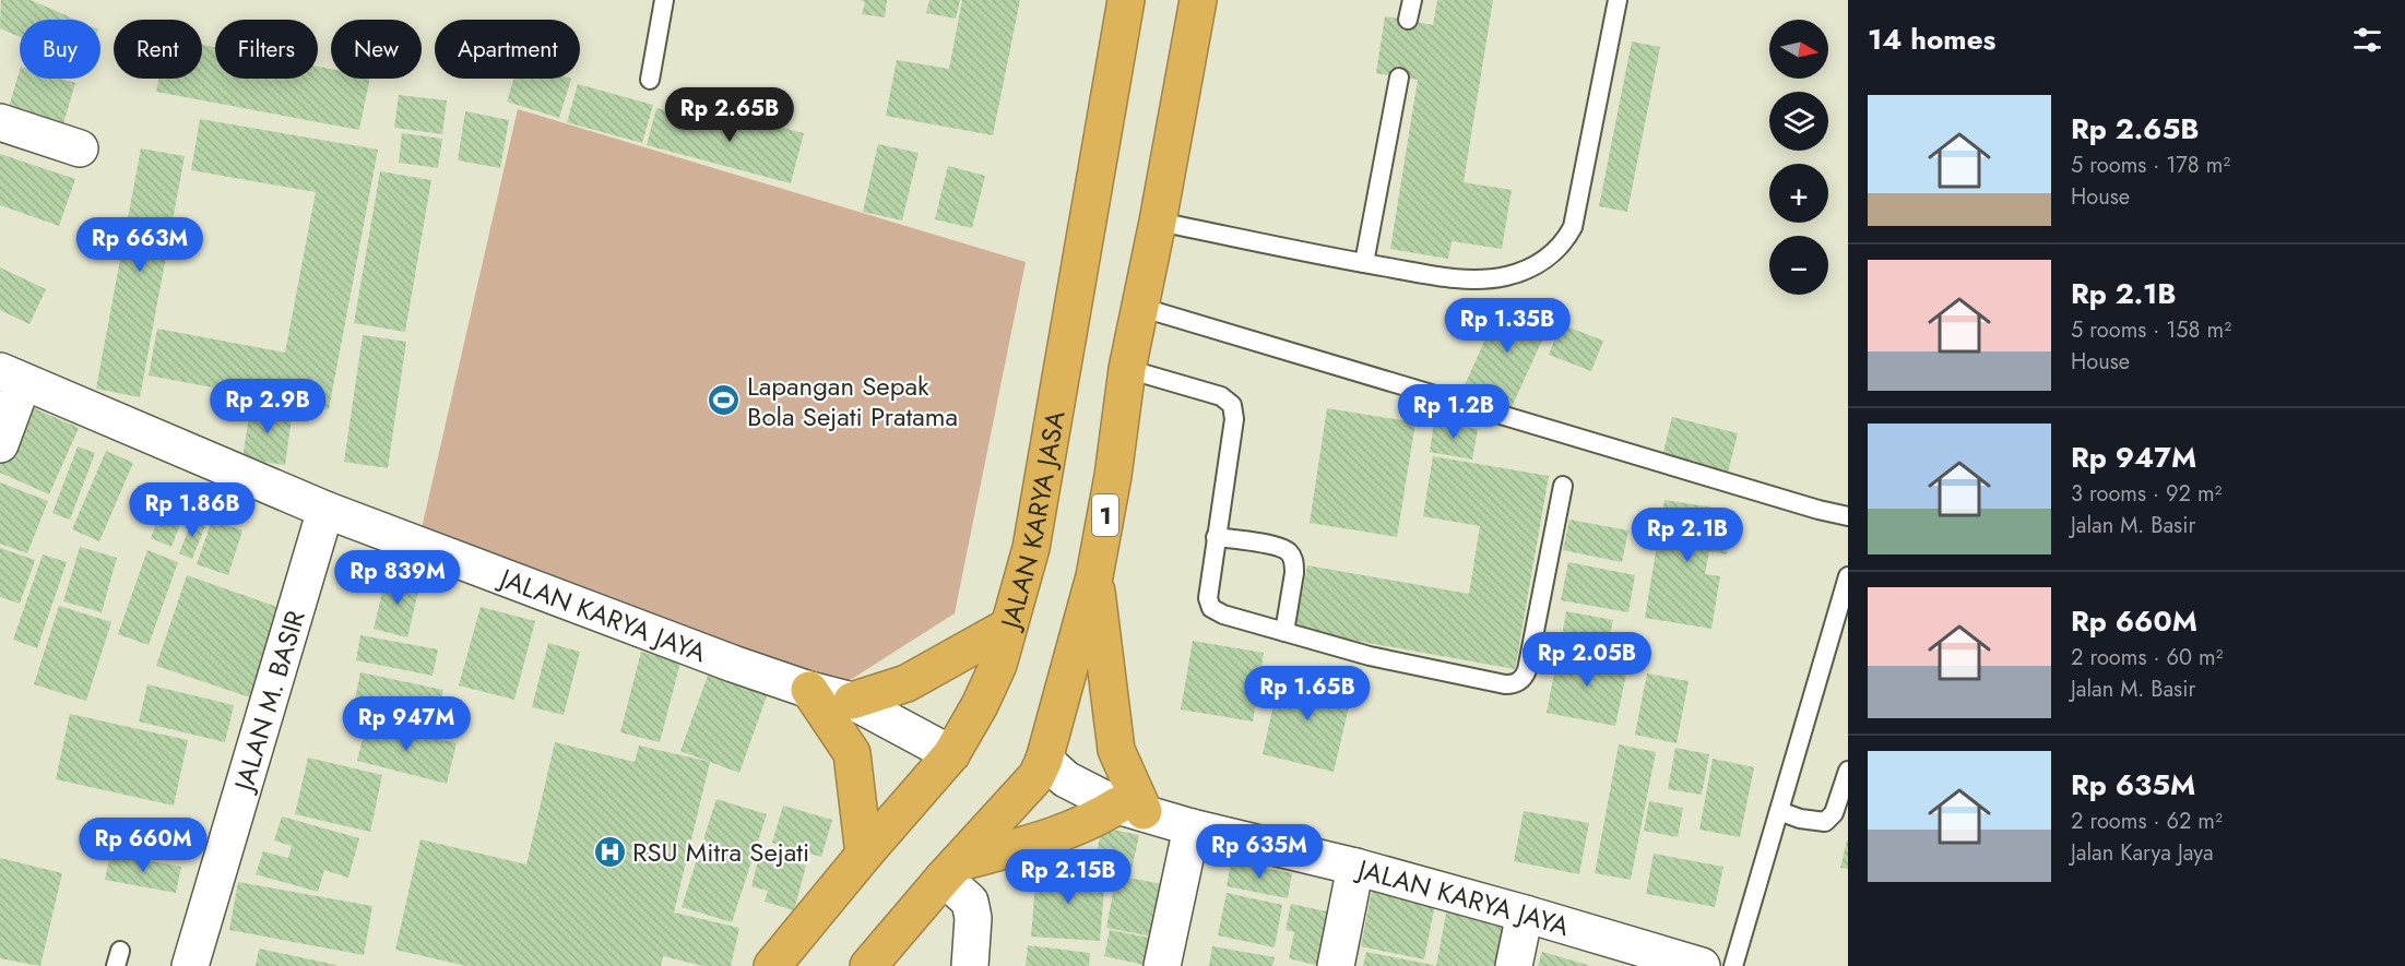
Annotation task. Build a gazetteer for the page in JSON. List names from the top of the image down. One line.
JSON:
{"streets":{"highway":["1","JALAN KARYA JASA"],"main road":["JALAN KARYA JAYA","JALAN M. BASIR"]},"crossings":[["1","JALAN KARYA JAYA"],["JALAN KARYA JASA","JALAN KARYA JAYA"],["JALAN KARYA JAYA","JALAN M. BASIR"]],"places":{"sports":["Lapangan Sepak Bola Sejati Pratama"],"hospital":["RSU Mitra Sejati"]},"north":"right","page":{"heading":"14 homes","map_buttons":["+","−"],"chip":["Buy","Rent","Filters","New","Apartment"],"list":[{"name":"Rp 2.65B","note":"5 rooms · 178 m² · House"},{"name":"Rp 2.1B","note":"5 rooms · 158 m² · House"},{"name":"Rp 947M","note":"3 rooms · 92 m² · Jalan M. Basir"},{"name":"Rp 660M","note":"2 rooms · 60 m² · Jalan M. Basir"},{"name":"Rp 635M","note":"2 rooms · 62 m² · Jalan Karya Jaya"}],"price":["Rp 2.65B","Rp 663M","Rp 1.35B","Rp 2.9B","Rp 1.2B","Rp 1.86B","Rp 2.1B","Rp 839M","Rp 2.05B","Rp 1.65B","Rp 947M","Rp 660M","Rp 635M","Rp 2.15B"]}}
